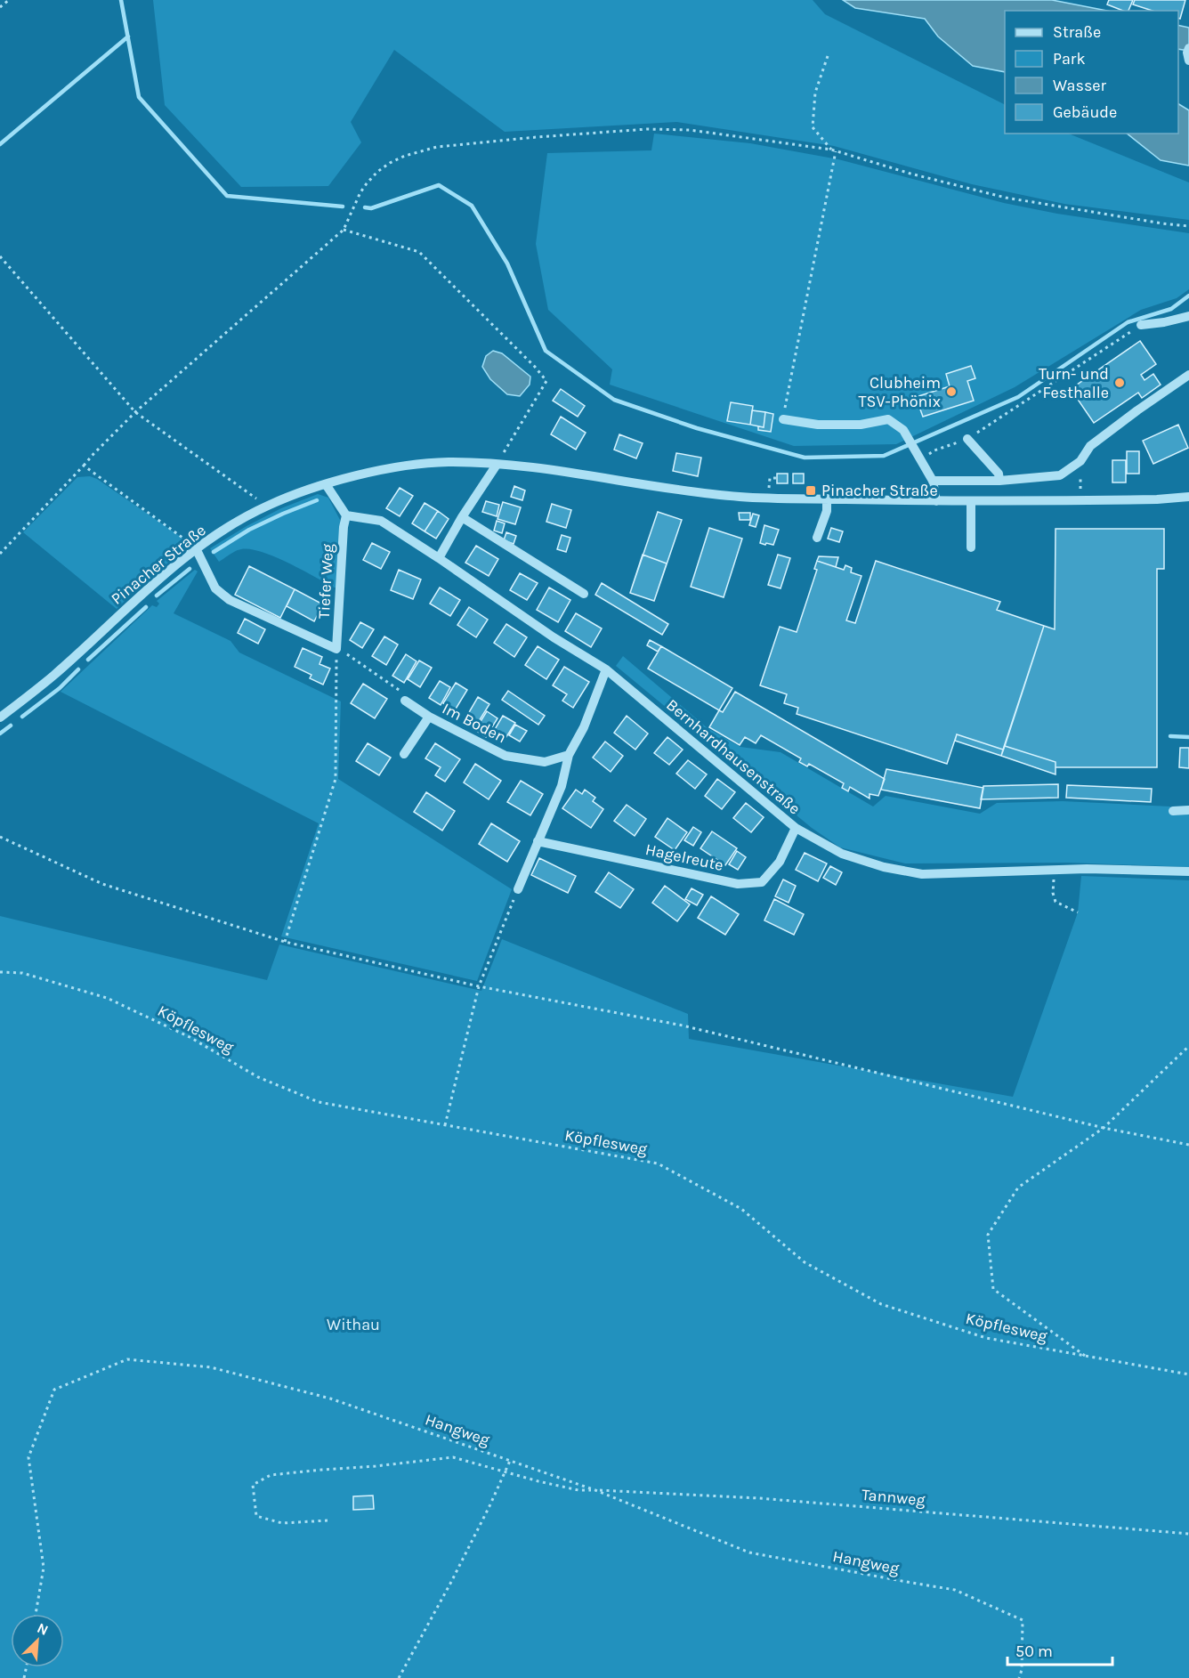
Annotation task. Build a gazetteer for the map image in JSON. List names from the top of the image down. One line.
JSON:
{"streets":{"street":["Pinacher Straße","Tiefer Weg","Im Boden","Bernhardhausenstraße","Hagelreute"],"path":["Köpflesweg","Hangweg","Tannweg"]},"crossings":[["Tiefer Weg","Bernhardhausenstraße"],["Bernhardhausenstraße","Hagelreute"],["Hangweg","Tannweg"]],"parks":["Withau"],"places":{"other":["Turn- und Festhalle","Clubheim TSV-Phönix"],"transit":["Pinacher Straße"]},"legend":["Straße","Park","Wasser","Gebäude"],"scale_bar":"50 m","north":"top right"}
